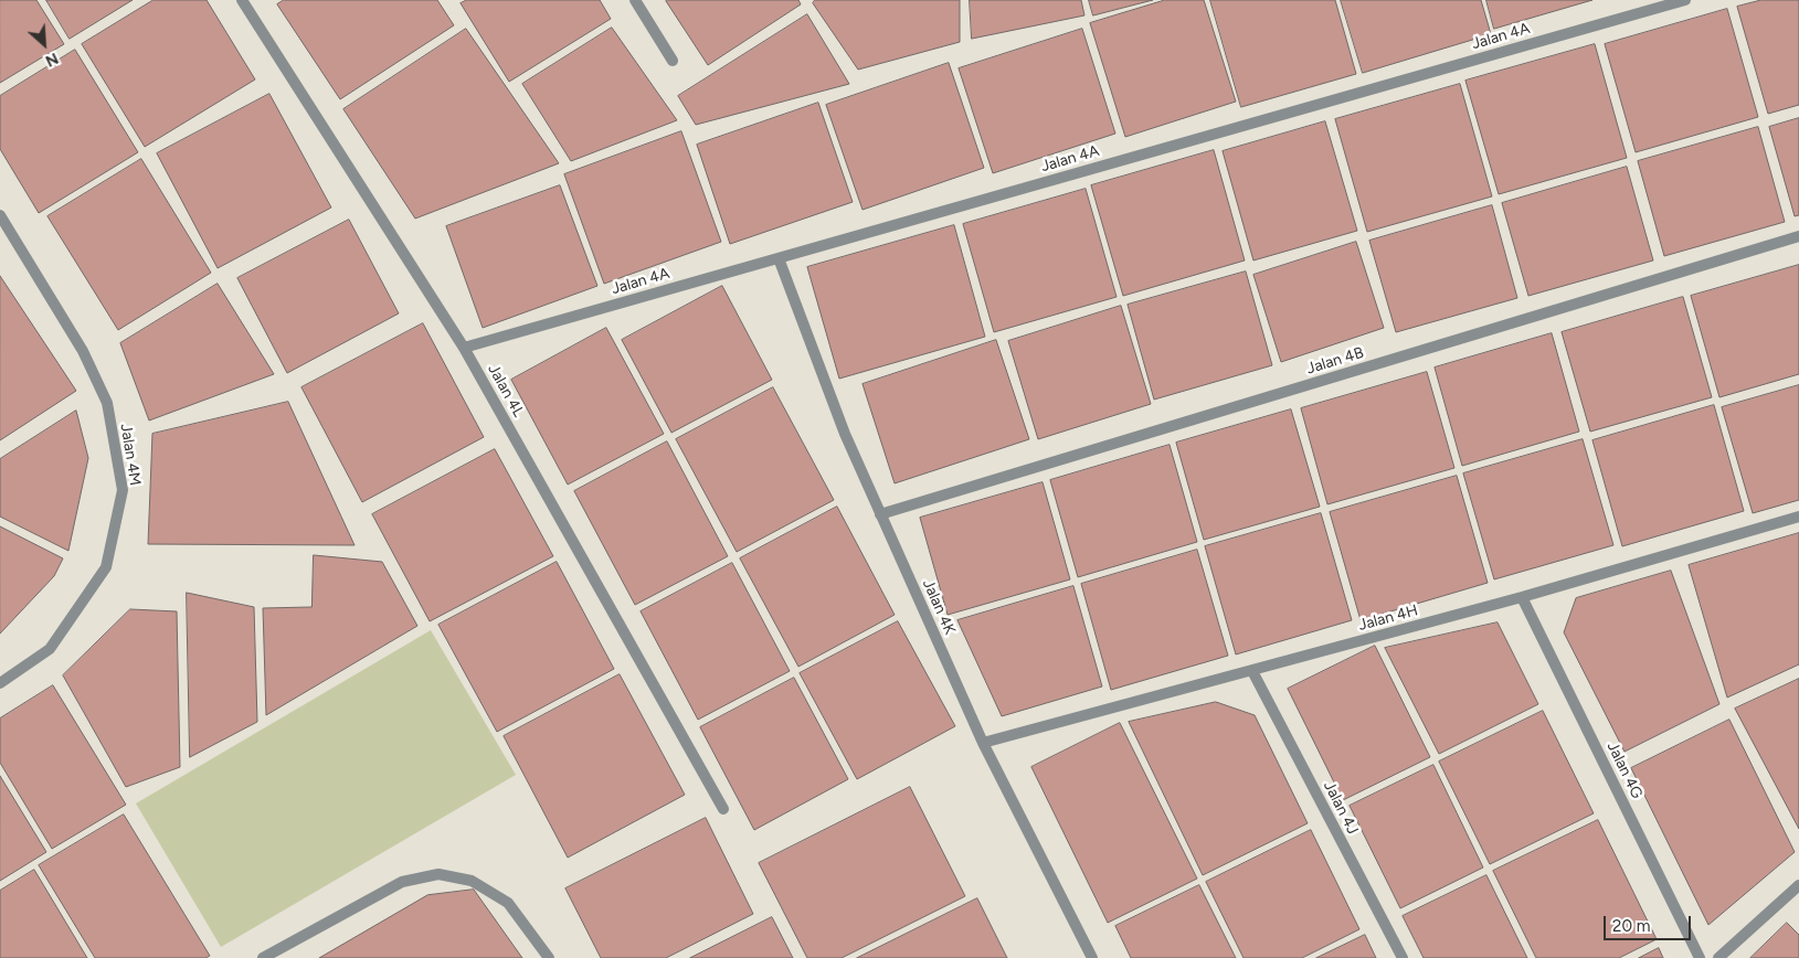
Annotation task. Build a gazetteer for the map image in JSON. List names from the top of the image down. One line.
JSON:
{"streets":{"street":["Jalan 4A","Jalan 4B","Jalan 4L","Jalan 4M","Jalan 4K","Jalan 4H","Jalan 4G","Jalan 4J"]},"crossings":[["Jalan 4A","Jalan 4L"],["Jalan 4A","Jalan 4K"],["Jalan 4B","Jalan 4K"],["Jalan 4K","Jalan 4H"],["Jalan 4H","Jalan 4G"],["Jalan 4H","Jalan 4J"]],"scale_bar":"20 m","north":"bottom right"}
